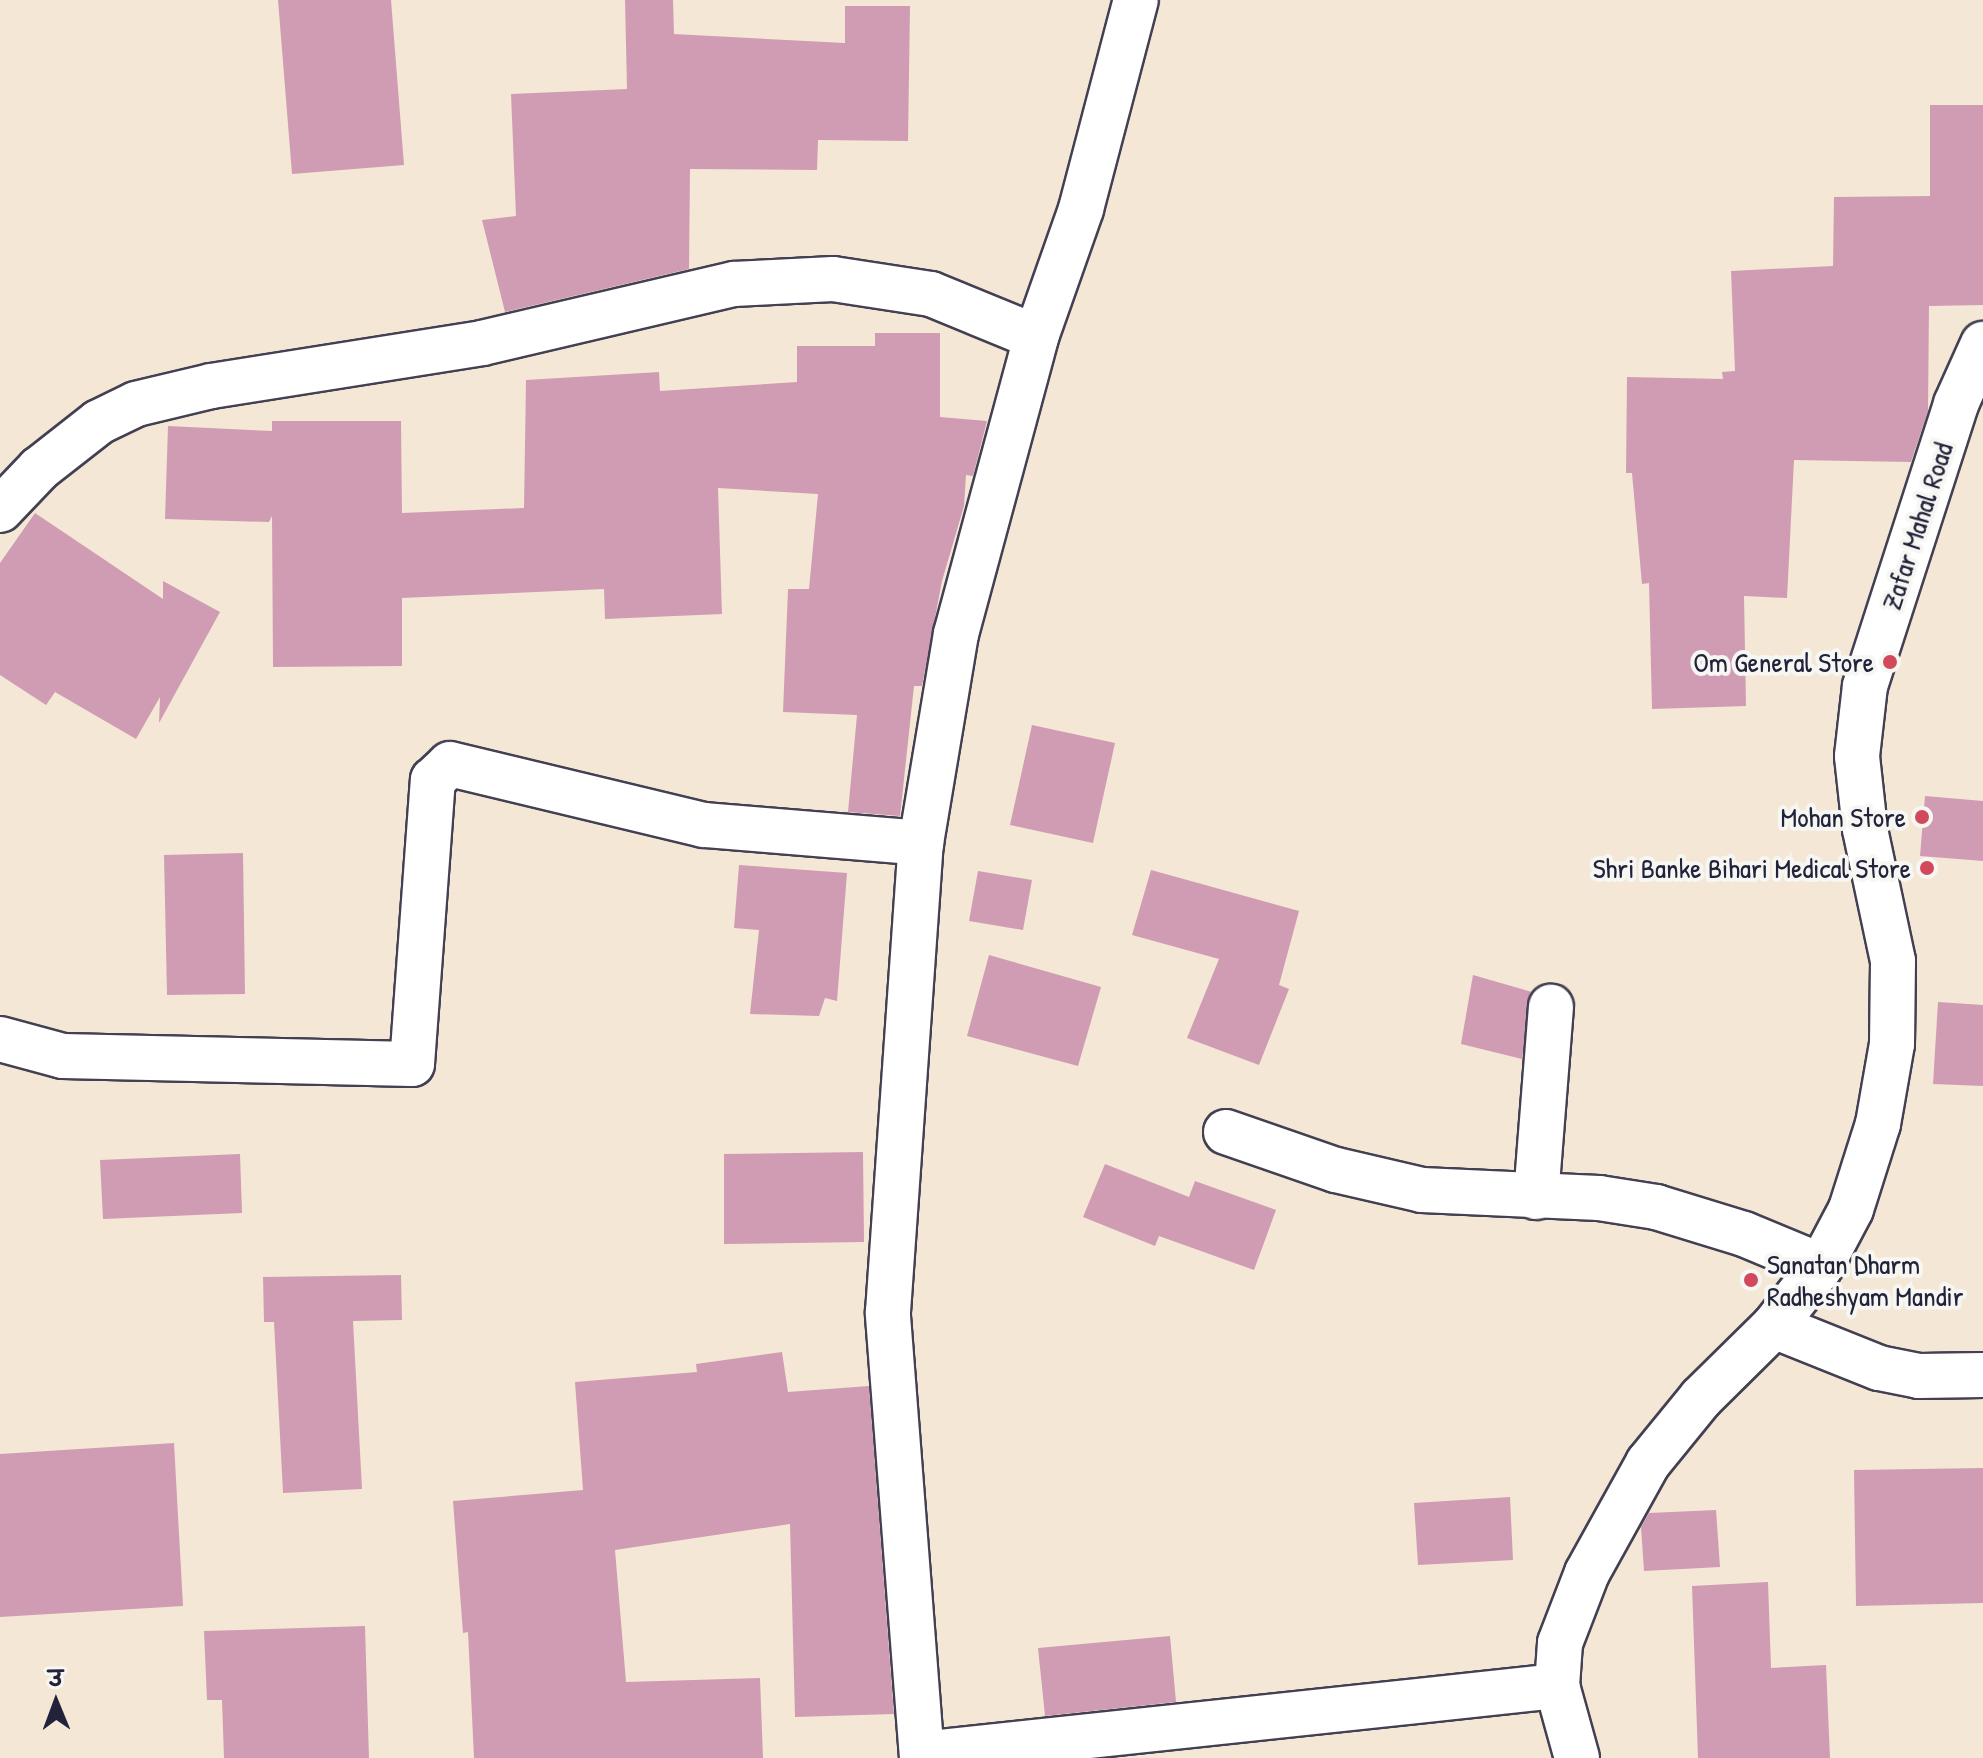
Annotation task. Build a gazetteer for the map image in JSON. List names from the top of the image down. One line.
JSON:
{"streets":{"street":["Zafar Mahal Road"]},"places":["Om General Store","Mohan Store","Shri Banke Bihari Medical Store","Sanatan Dharm Radheshyam Mandir"],"north":"top"}
